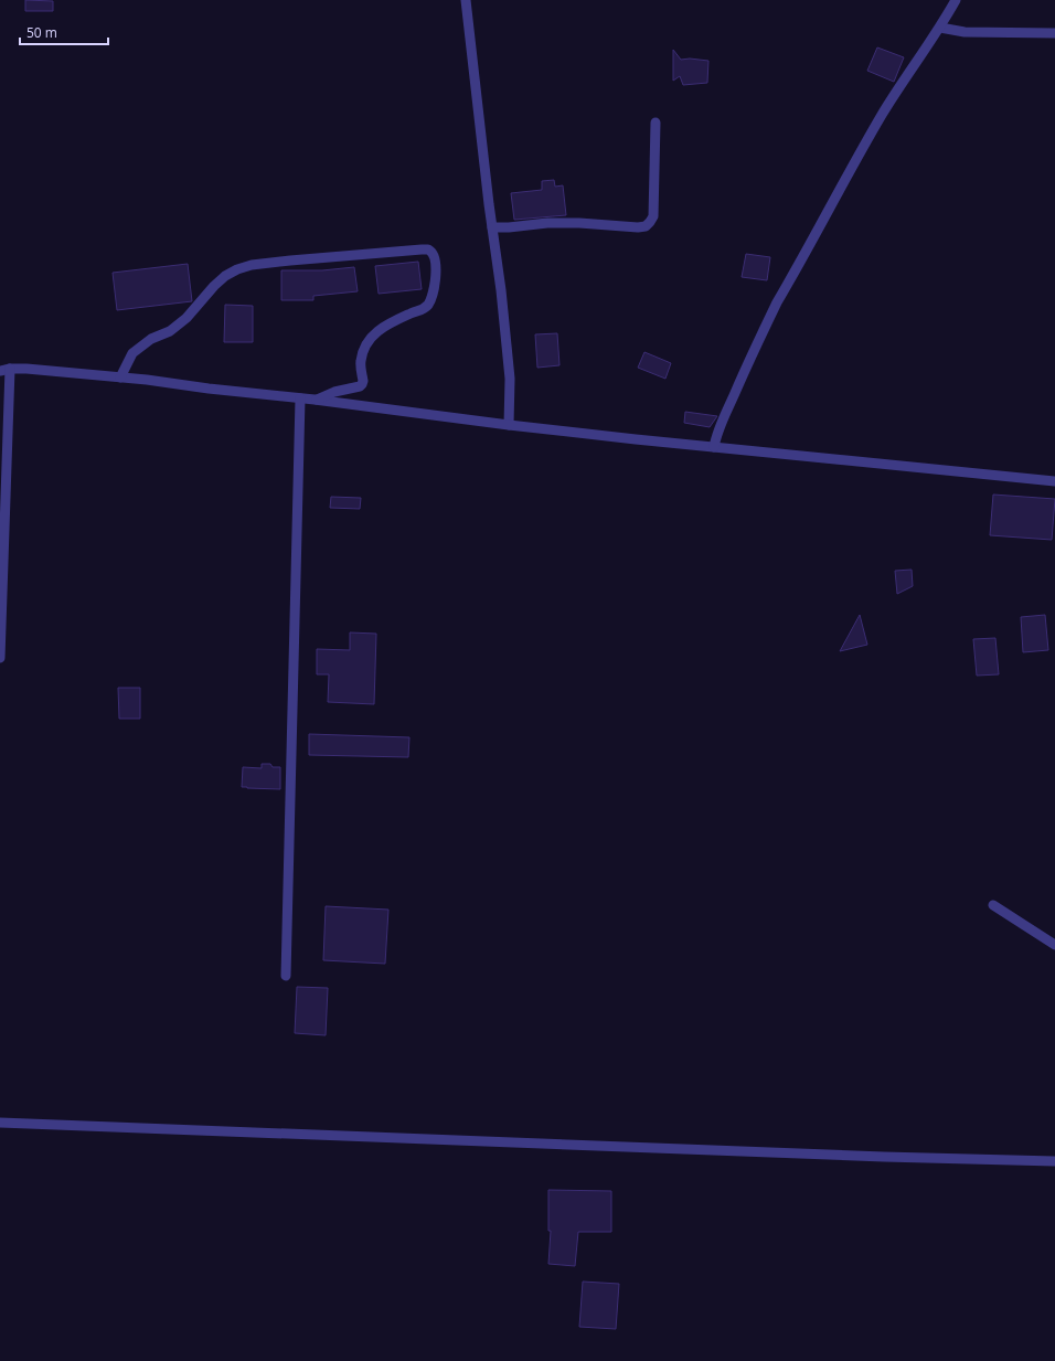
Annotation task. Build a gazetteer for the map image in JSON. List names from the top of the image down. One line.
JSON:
{"scale_bar":"50 m"}
